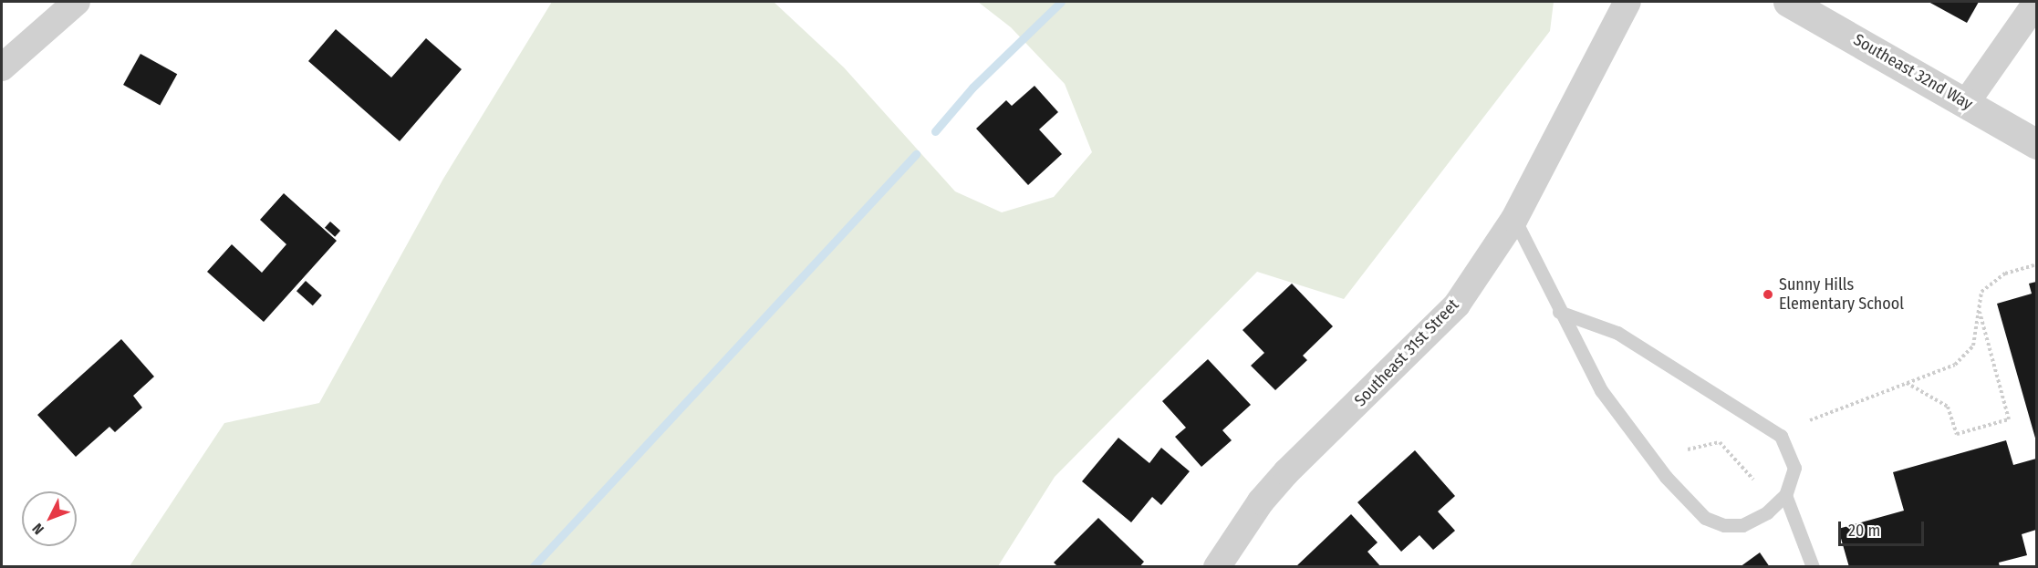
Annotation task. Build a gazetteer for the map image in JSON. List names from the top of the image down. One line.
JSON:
{"streets":{"street":["Southeast 32nd Way","Southeast 31st Street"]},"places":["Sunny Hills Elementary School"],"scale_bar":"20 m","north":"bottom left"}
